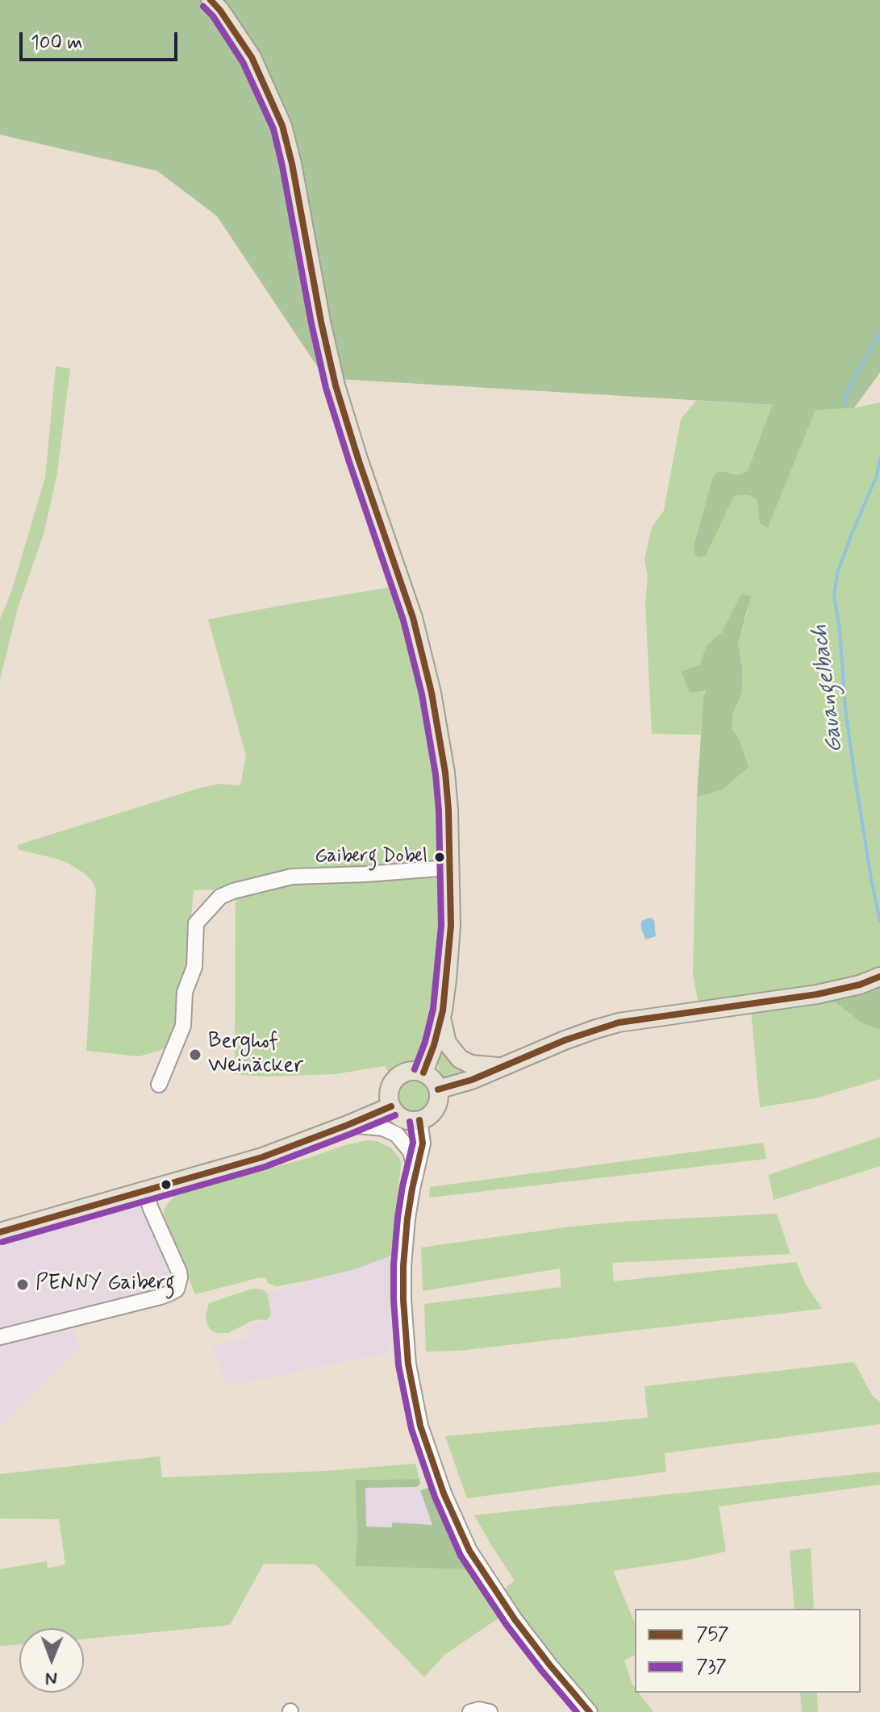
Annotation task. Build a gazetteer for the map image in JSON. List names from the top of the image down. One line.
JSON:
{"water":["Gauangelbach"],"places":["Gaiberg Dobel","Berghof Weinäcker","PENNY Gaiberg"],"lines":["transit line 757","transit line 737"],"legend":["757","737"],"scale_bar":"100 m","north":"bottom"}
